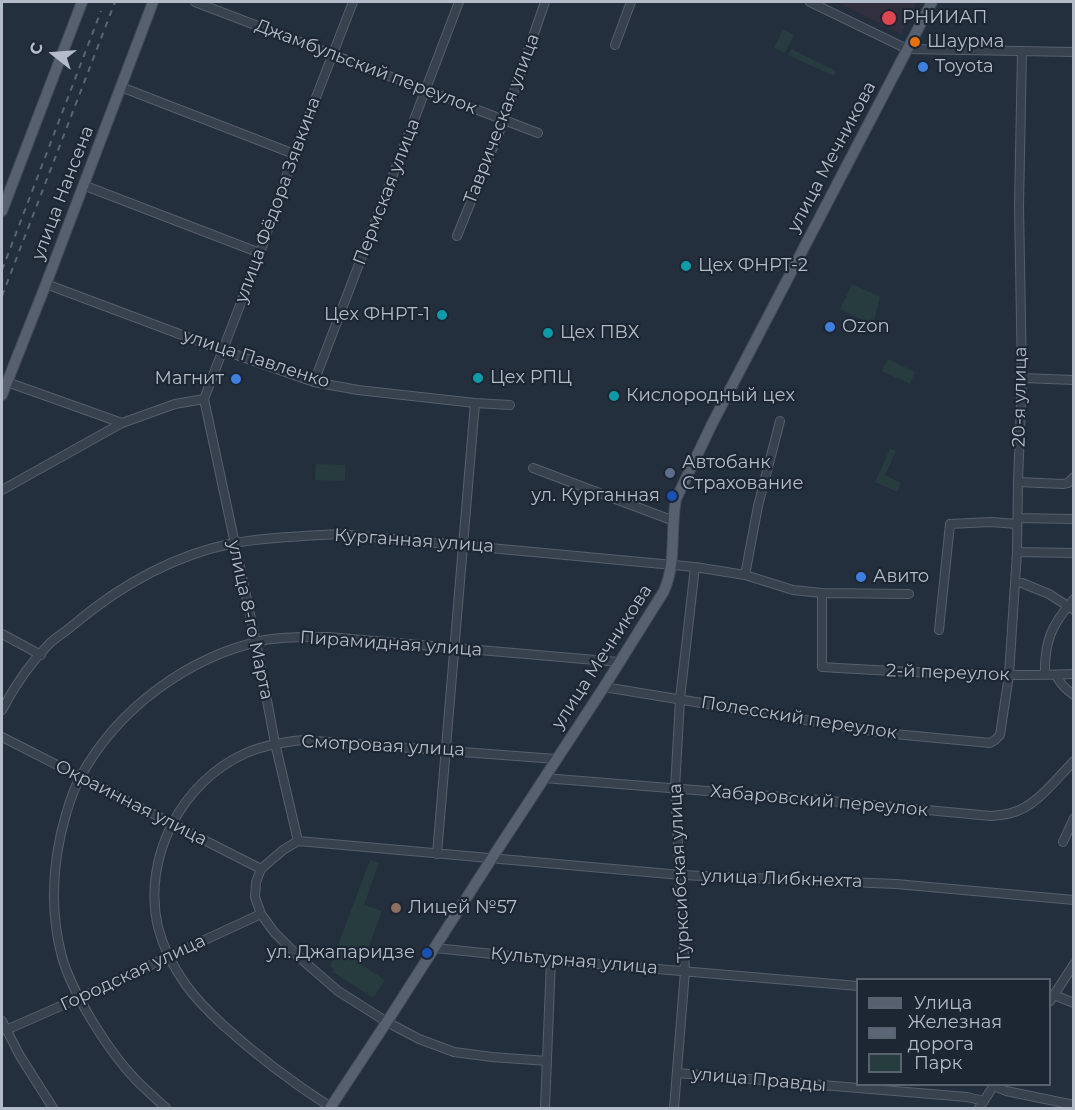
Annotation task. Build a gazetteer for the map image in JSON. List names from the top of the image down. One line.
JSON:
{"streets":{"main road":["улица Мечникова","улица Нансена"],"street":["Джамбульский переулок","Таврическая улица","Пермская улица","улица Фёдора Зявкина","улица Павленко","20-я улица","Курганная улица","улица 8-го Марта","Пирамидная улица","2-й переулок","Полесский переулок","Смотровая улица","Хабаровский переулок","Окраинная улица","Турксибская улица","улица Либкнехта","Культурная улица","Городская улица","улица Правды"]},"crossings":[["Джамбульский переулок","Таврическая улица"],["Джамбульский переулок","Пермская улица"],["Джамбульский переулок","улица Фёдора Зявкина"],["улица Мечникова","Курганная улица"],["улица Мечникова","Пирамидная улица"],["улица Мечникова","Полесский переулок"],["улица Мечникова","Смотровая улица"],["улица Мечникова","Хабаровский переулок"],["улица Мечникова","улица Либкнехта"],["улица Мечникова","Культурная улица"],["Пермская улица","улица Павленко"],["улица Нансена","улица Павленко"],["улица Фёдора Зявкина","улица Павленко"],["улица Фёдора Зявкина","улица 8-го Марта"],["20-я улица","2-й переулок"],["20-я улица","Полесский переулок"],["Курганная улица","улица 8-го Марта"],["Курганная улица","2-й переулок"],["Курганная улица","Турксибская улица"],["улица 8-го Марта","Пирамидная улица"],["улица 8-го Марта","Смотровая улица"],["улица 8-го Марта","улица Либкнехта"],["Пирамидная улица","Окраинная улица"],["Пирамидная улица","Городская улица"],["Полесский переулок","Турксибская улица"],["Смотровая улица","Окраинная улица"],["Смотровая улица","Городская улица"],["Хабаровский переулок","Турксибская улица"],["Турксибская улица","улица Либкнехта"],["Турксибская улица","Культурная улица"],["Турксибская улица","улица Правды"]],"places":["РНИИАП","Шаурма","Toyota","Цех ФНРТ-2","Цех ФНРТ-1","Ozon","Цех ПВХ","Цех РПЦ","Магнит","Кислородный цех","Автобанк Страхование","ул. Курганная","Авито","Лицей №57","ул. Джапаридзе"],"legend":["Улица","Железная дорога","Парк"],"north":"left"}
